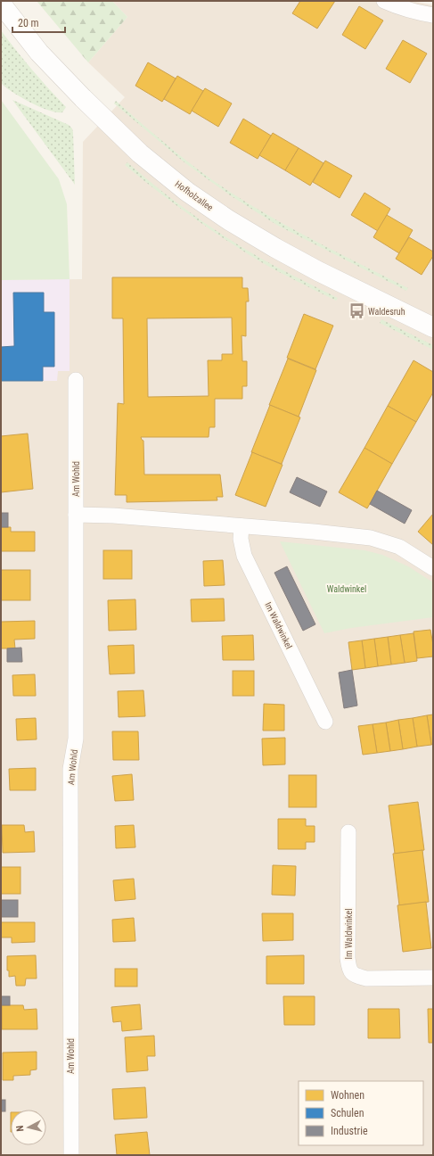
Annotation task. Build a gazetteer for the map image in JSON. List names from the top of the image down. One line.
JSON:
{"streets":{"street":["Hofholzallee","Am Wohld","Im Waldwinkel"]},"parks":["Waldwinkel"],"places":{"bus stop":["Waldesruh"]},"legend":["Wohnen","Schulen","Industrie"],"scale_bar":"20 m","north":"left"}
